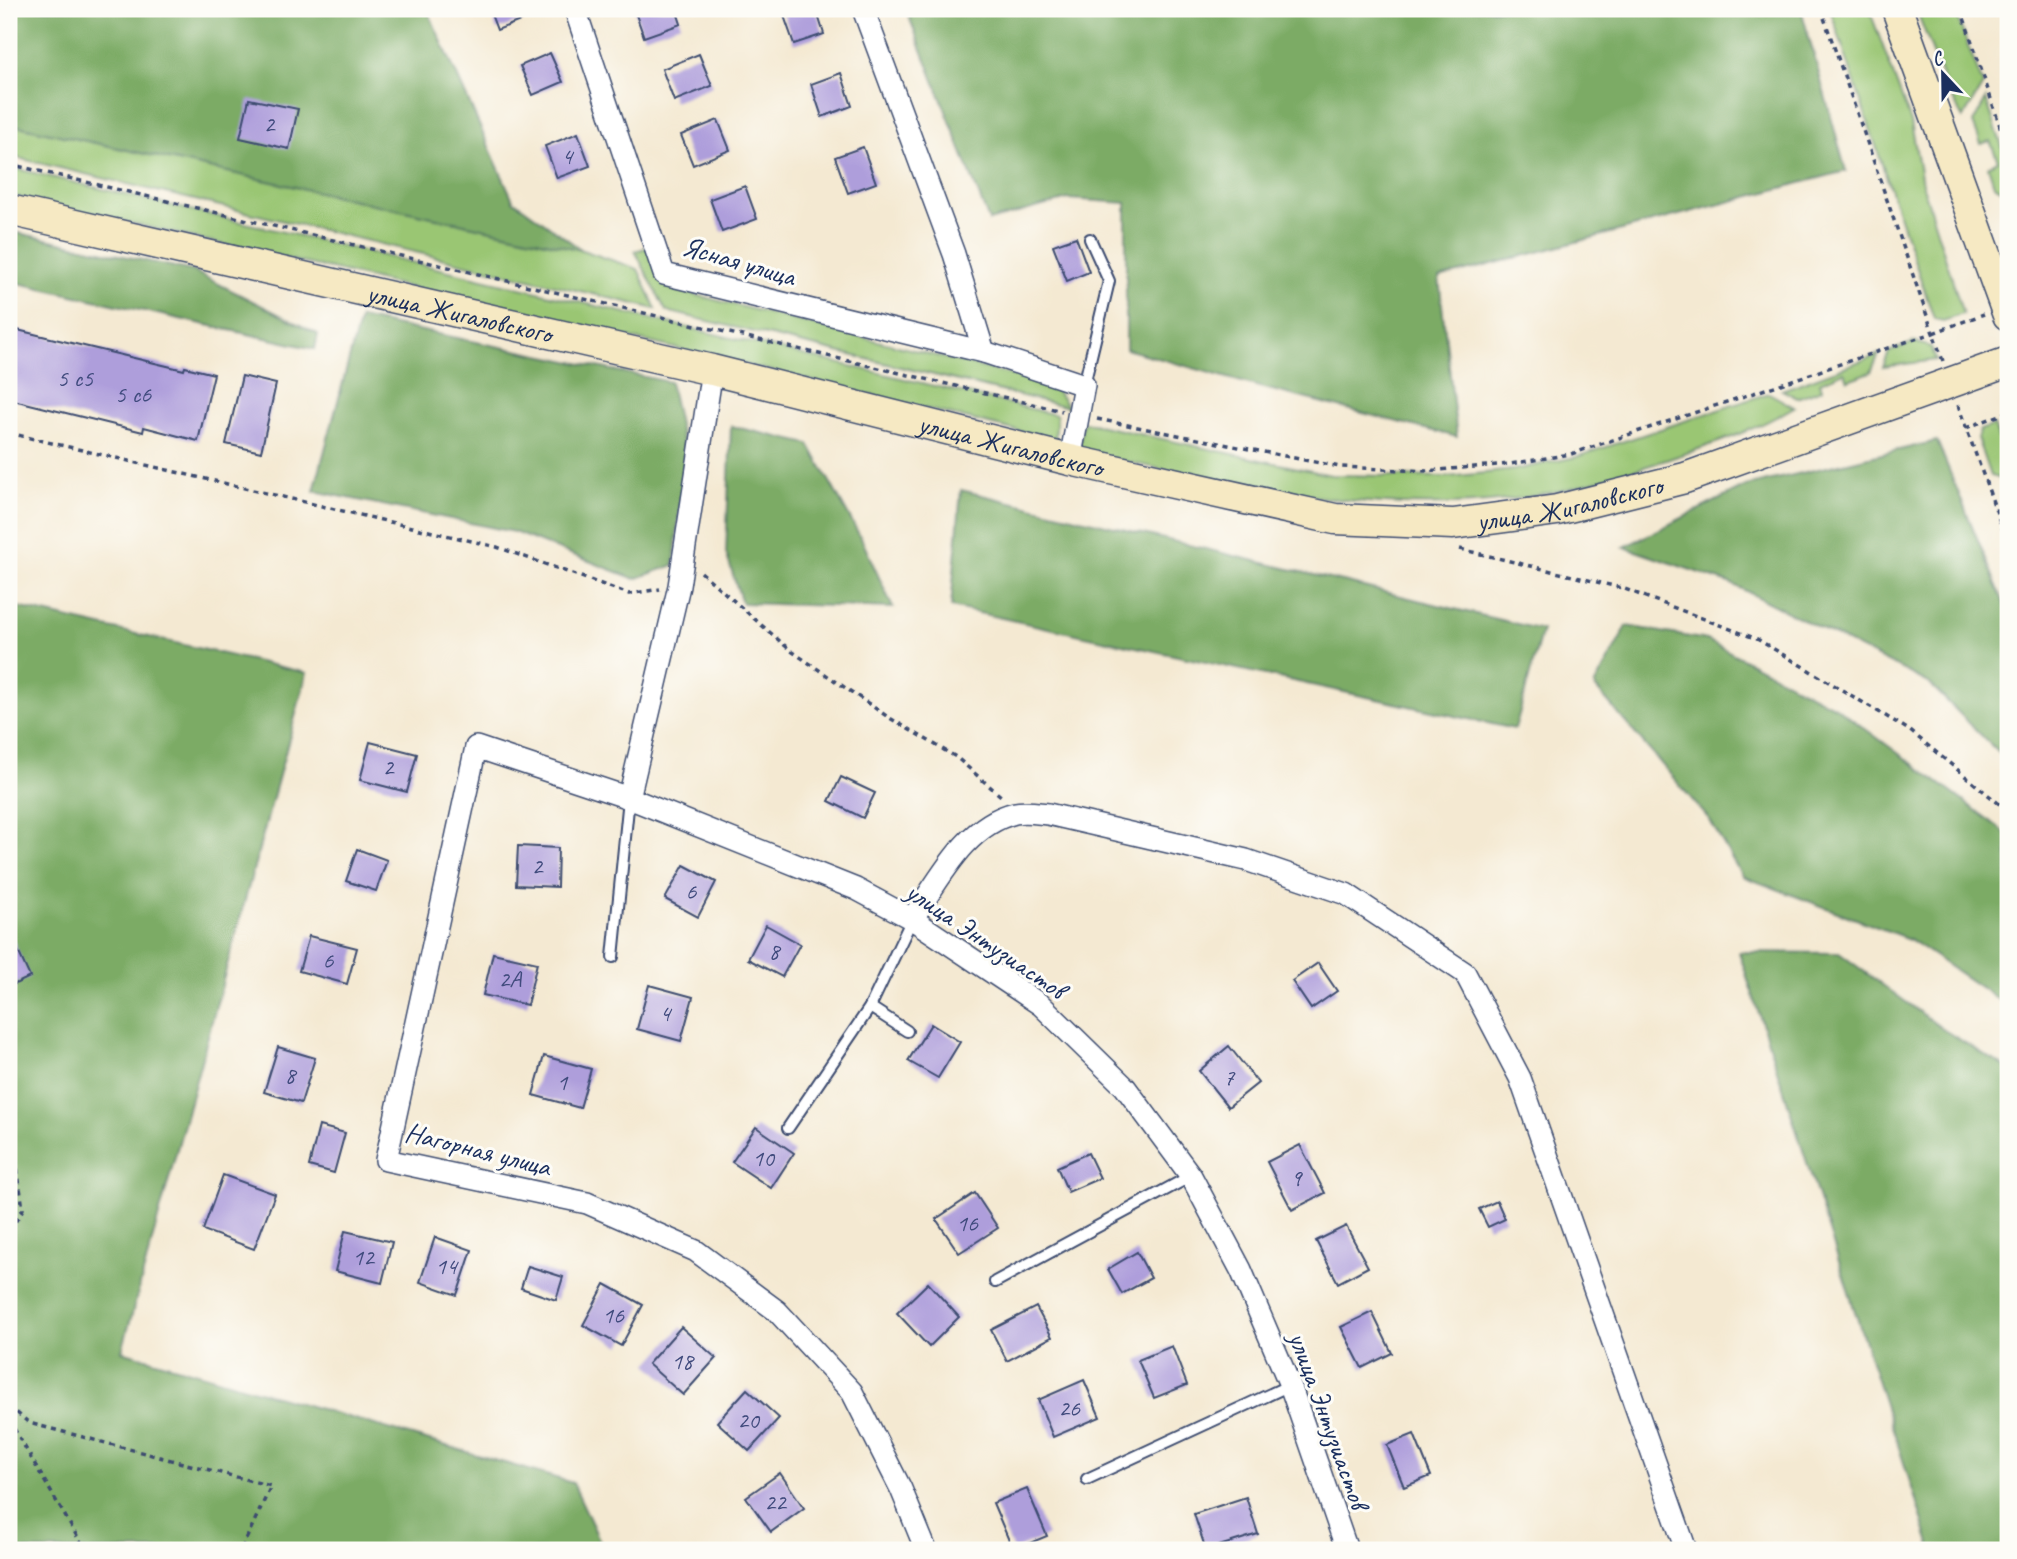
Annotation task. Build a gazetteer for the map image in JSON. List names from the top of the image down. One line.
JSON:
{"streets":{"main road":["улица Жигаловского"],"street":["Ясная улица","улица Энтузиастов","Нагорная улица"]},"crossings":[["улица Энтузиастов","Нагорная улица"]],"house_numbers":["2","4","5 с5","5 с6","2","2","6","8","6","2А","4","8","7","1","10","9","16","12","14","16","18","26","20","22"],"north":"top"}
